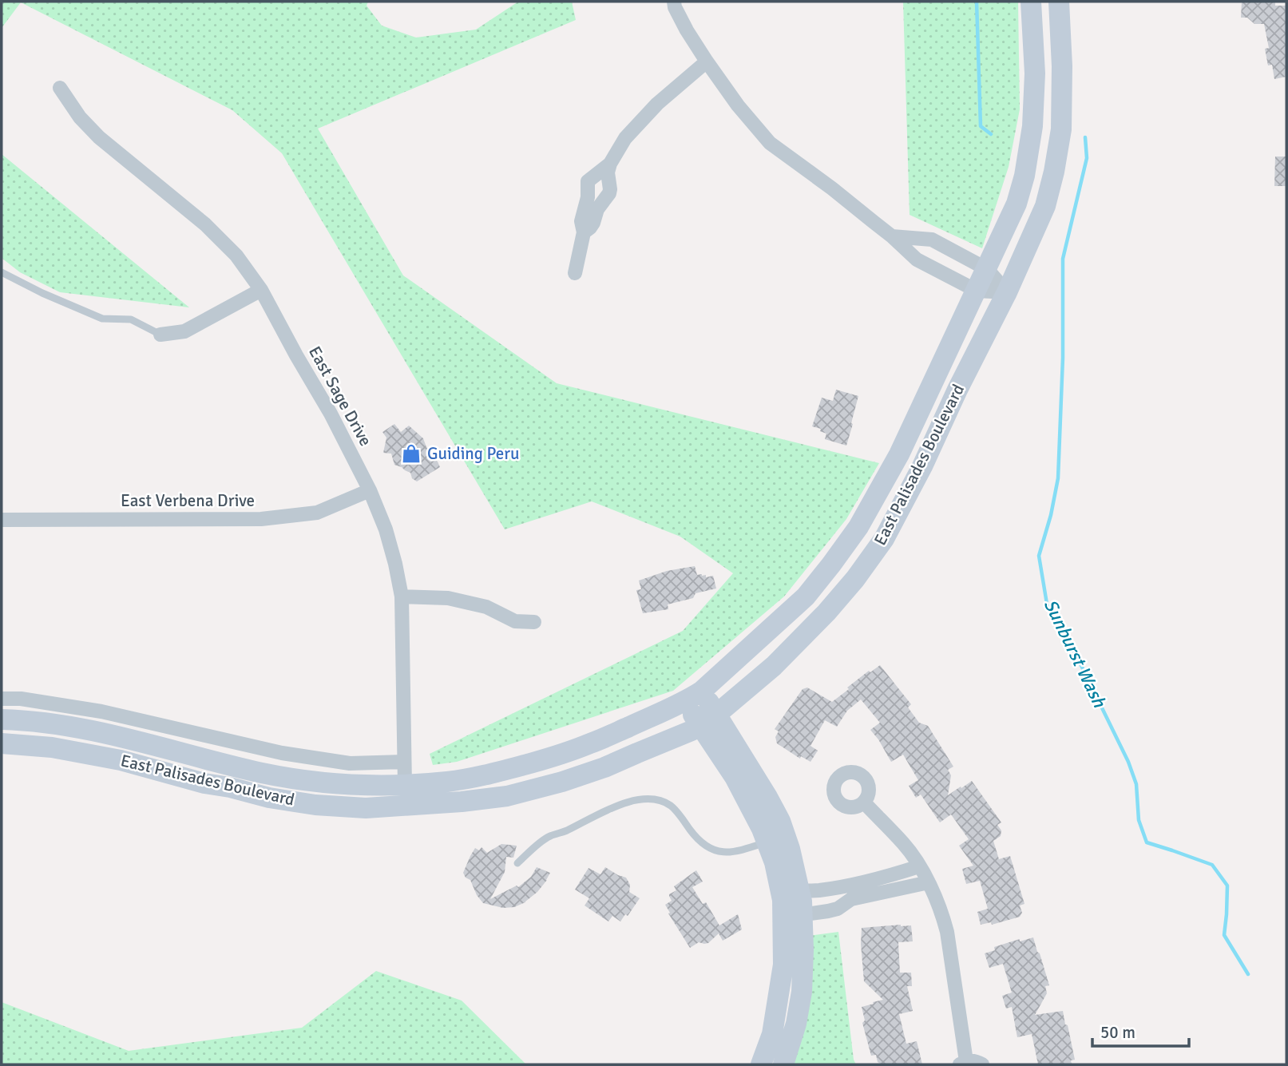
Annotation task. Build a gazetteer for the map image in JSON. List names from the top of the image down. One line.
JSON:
{"streets":{"street":["East Sage Drive","East Palisades Boulevard","East Verbena Drive"]},"crossings":[["East Sage Drive","East Palisades Boulevard"],["East Sage Drive","East Verbena Drive"]],"water":["Sunburst Wash"],"places":{"shop":["Guiding Peru"]},"scale_bar":"50 m"}
